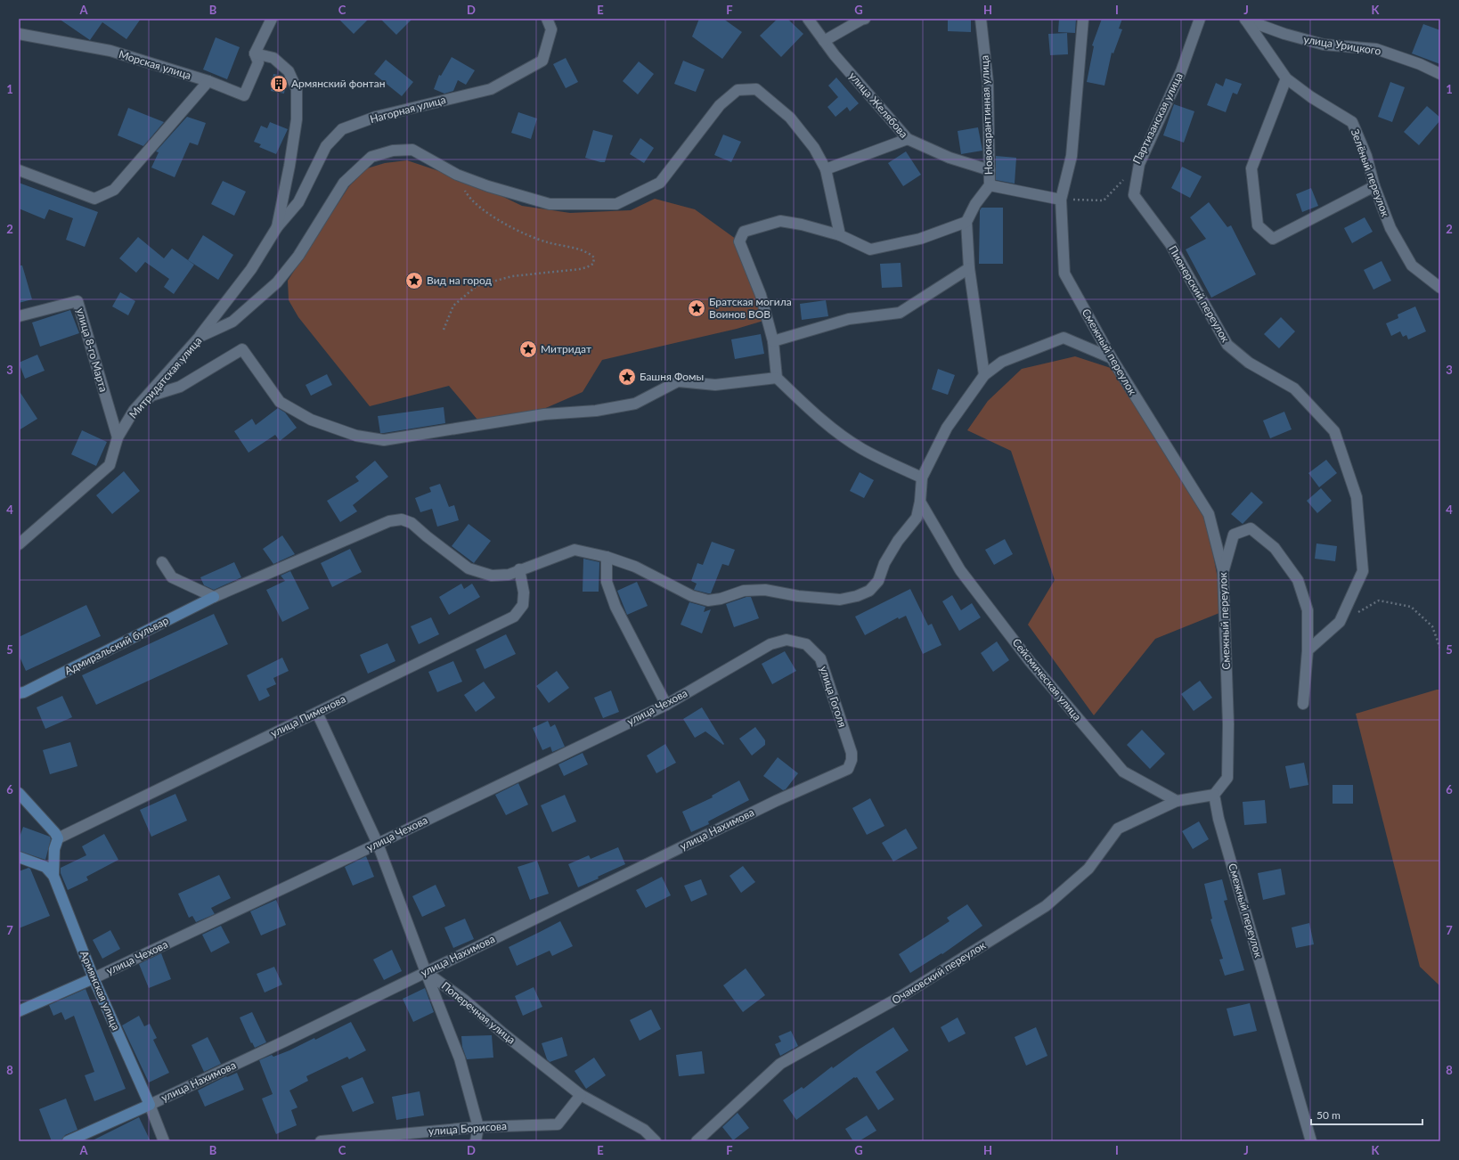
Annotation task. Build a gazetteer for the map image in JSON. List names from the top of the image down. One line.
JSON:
{"streets":{"street":["улица Урицкого","Морская улица","улица Желябова","Нагорная улица","Новокарантинная улица","Партизанская улица","Зелёный переулок","Пионерский переулок","улица 8-го Марта","Смежный переулок","Митридатская улица","Адмиральский бульвар","Сейсмическая улица","улица Гоголя","улица Чехова","улица Пименова","улица Нахимова","Очаковский переулок","Армянская улица","Поперечная улица","улица Борисова"]},"crossings":[["улица Урицкого","Зелёный переулок"],["улица Желябова","Новокарантинная улица"],["Партизанская улица","Пионерский переулок"],["Партизанская улица","Смежный переулок"],["улица 8-го Марта","Митридатская улица"],["Сейсмическая улица","Очаковский переулок"],["улица Гоголя","улица Чехова"],["улица Гоголя","улица Нахимова"],["улица Чехова","Армянская улица"],["улица Пименова","Армянская улица"],["улица Нахимова","Армянская улица"],["улица Нахимова","Поперечная улица"],["Поперечная улица","улица Борисова"]],"places":{"building":["Армянский фонтан"],"place":["Вид на город","Братская могила Воинов ВОВ","Митридат","Башня Фомы"]},"scale_bar":"50 m","grid":{"columns":["A","B","C","D","E","F","G","H","I","J","K"],"rows":["1","2","3","4","5","6","7","8"]}}
